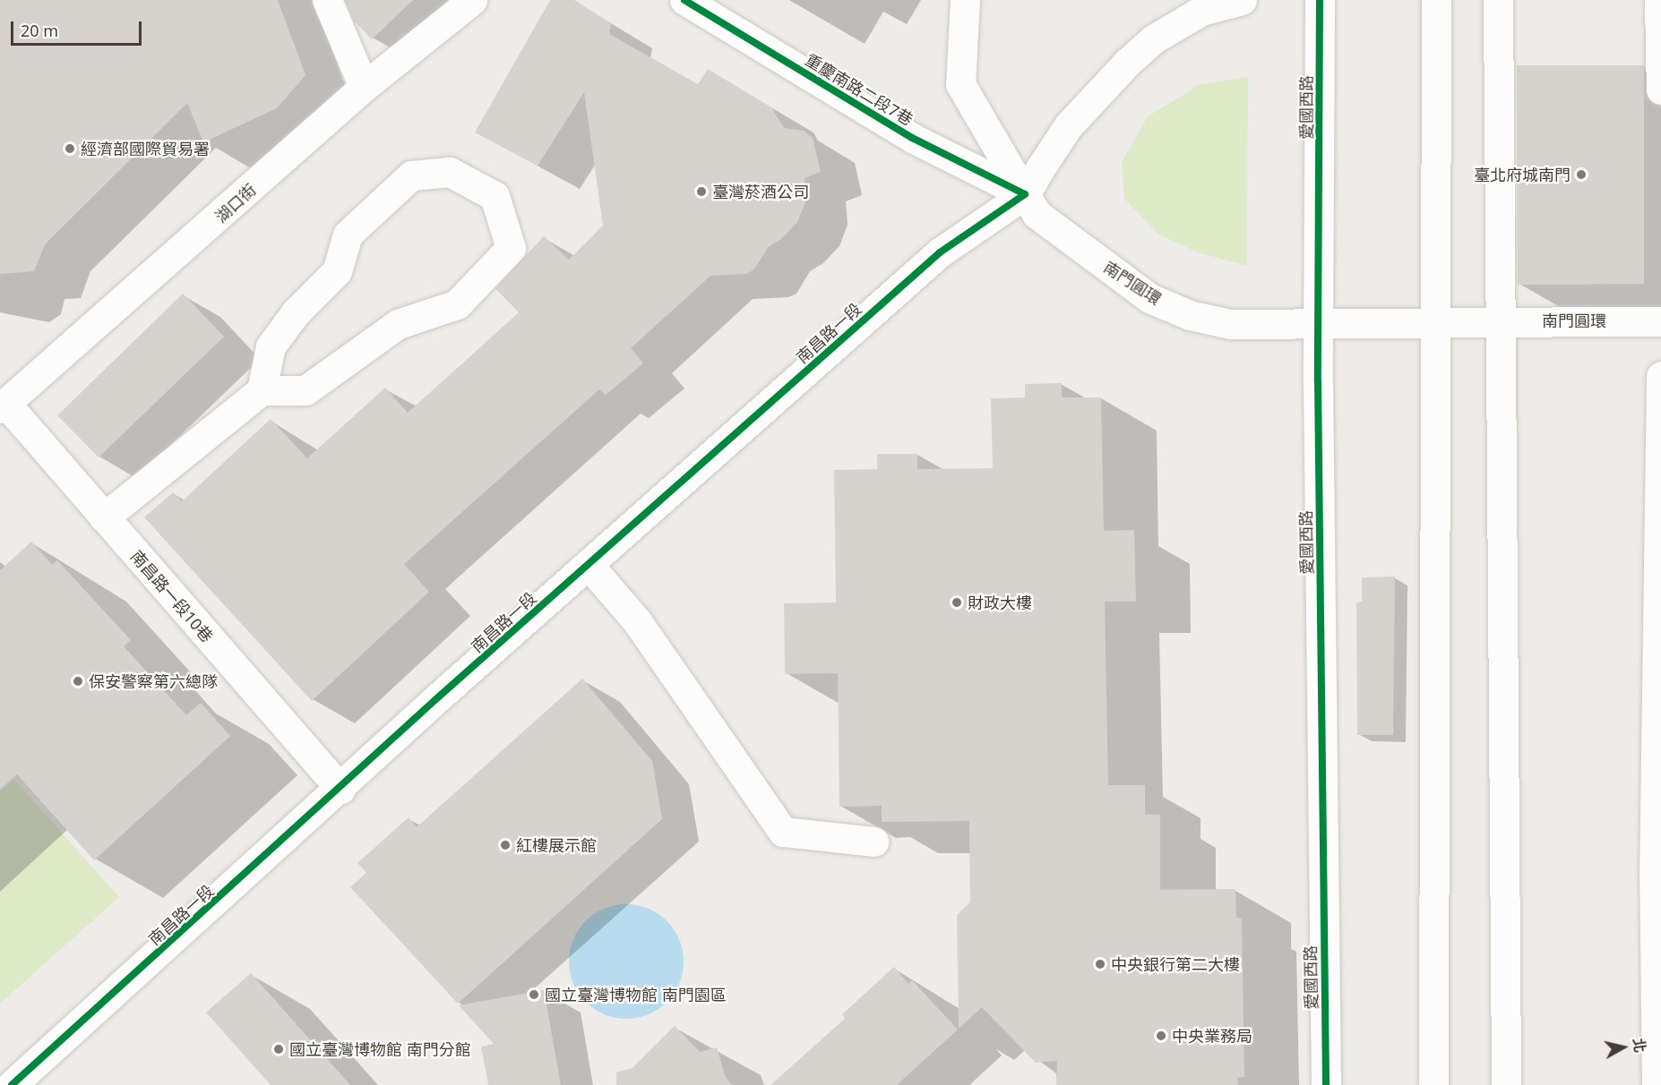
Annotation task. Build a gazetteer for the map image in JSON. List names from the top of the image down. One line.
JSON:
{"streets":{"street":["重慶南路二段7巷","愛國西路","湖口街","南門圓環","南昌路一段","南昌路一段10巷"]},"crossings":[["重慶南路二段7巷","南門圓環"],["重慶南路二段7巷","南昌路一段"],["愛國西路","南門圓環"],["湖口街","南昌路一段10巷"],["南門圓環","南昌路一段"],["南昌路一段","南昌路一段10巷"]],"places":["經濟部國際貿易署","臺北府城南門","臺灣菸酒公司","財政大樓","保安警察第六總隊","紅樓展示館","中央銀行第二大樓","國立臺灣博物館 南門園區","中央業務局","國立臺灣博物館 南門分館"],"scale_bar":"20 m","north":"right"}
